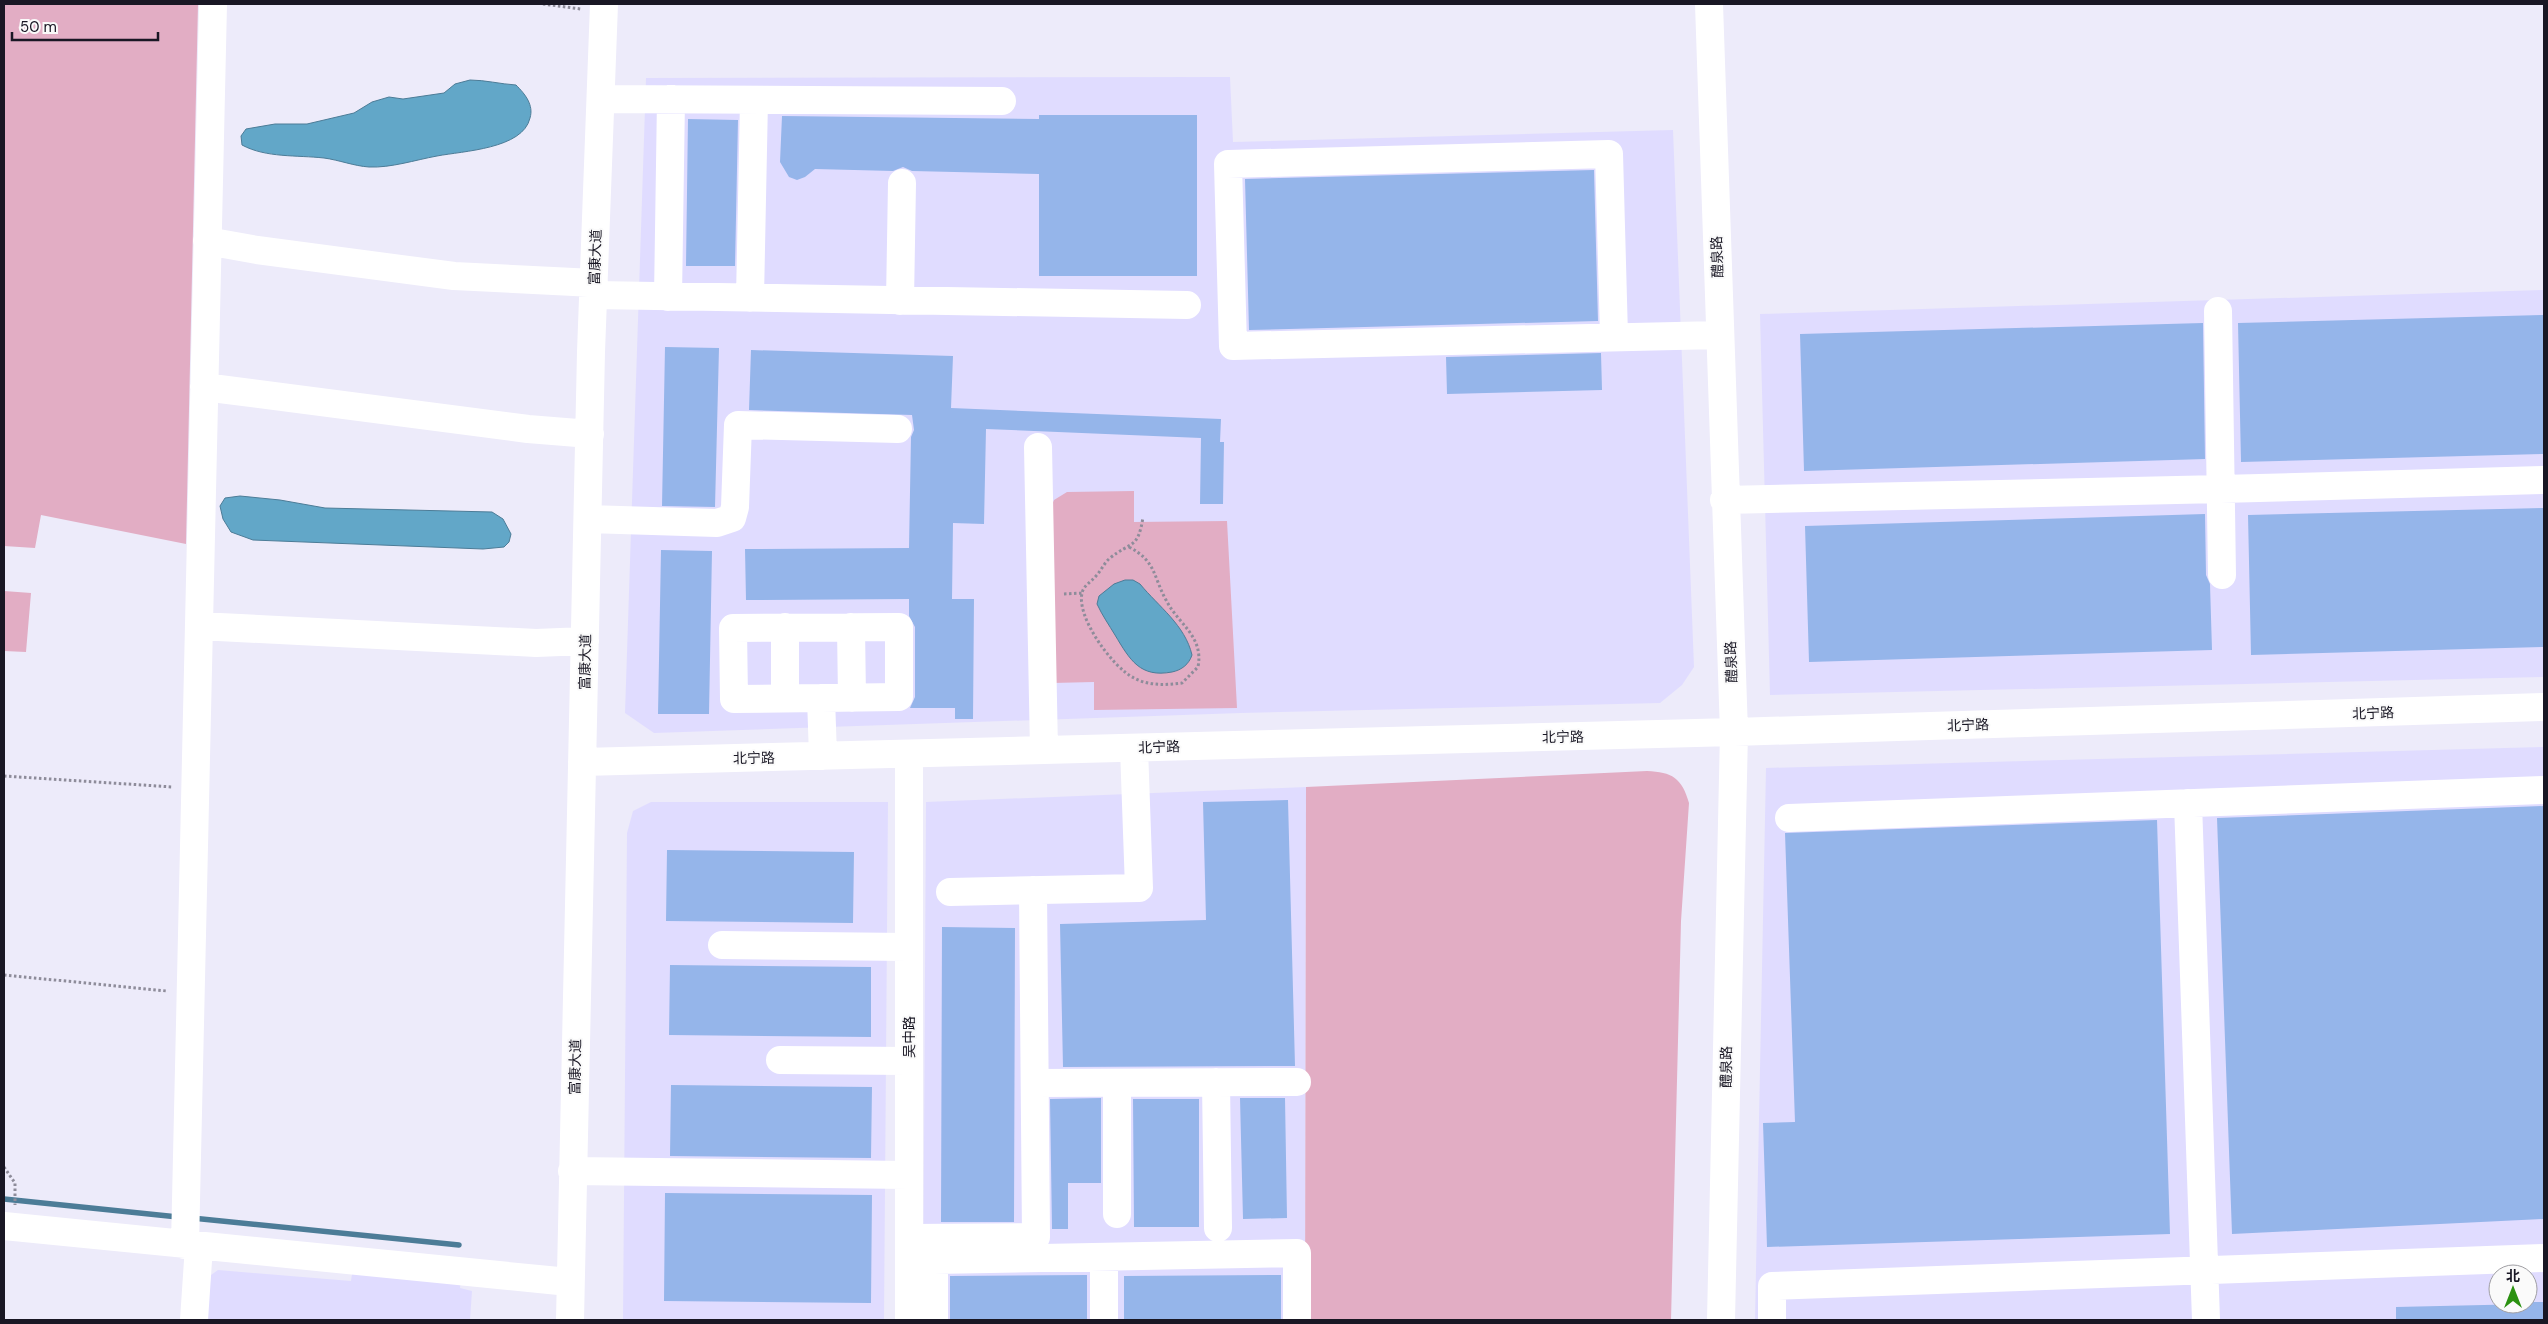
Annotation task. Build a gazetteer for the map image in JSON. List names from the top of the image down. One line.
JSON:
{"streets":{"street":["富康大道","醴泉路","北宁路","吴中路"]},"crossings":[["富康大道","北宁路"],["醴泉路","北宁路"],["北宁路","吴中路"]],"scale_bar":"50 m","north":"top"}
